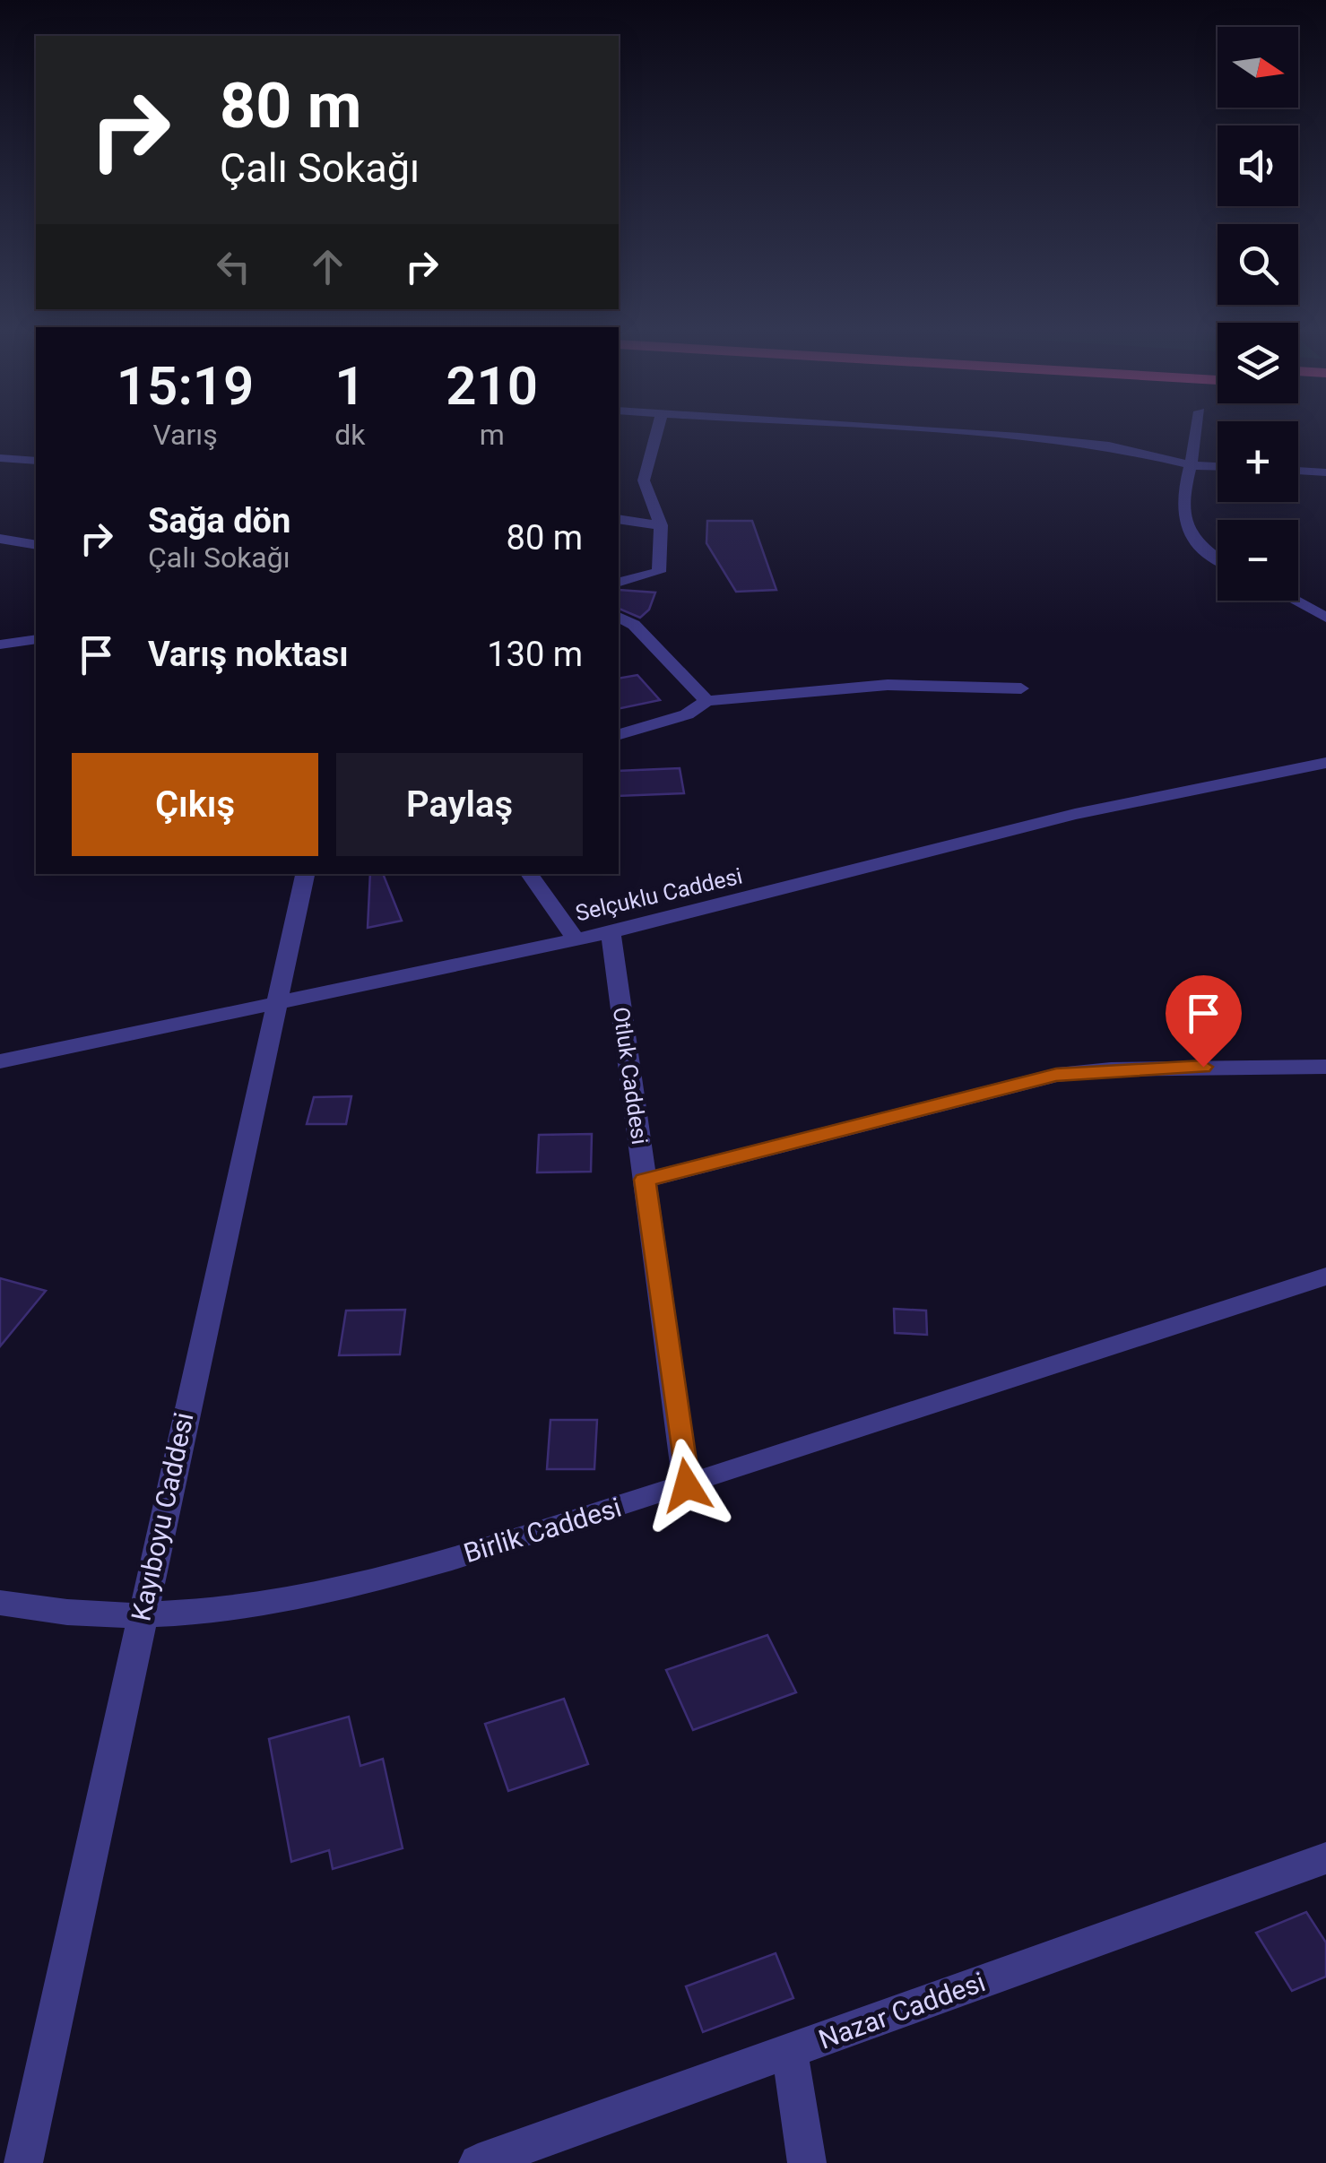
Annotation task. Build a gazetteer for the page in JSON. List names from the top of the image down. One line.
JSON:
{"streets":{"street":["Selçuklu Caddesi","Otluk Caddesi","Kayıboyu Caddesi","Birlik Caddesi","Nazar Caddesi"]},"crossings":[["Selçuklu Caddesi","Otluk Caddesi"],["Selçuklu Caddesi","Kayıboyu Caddesi"],["Otluk Caddesi","Birlik Caddesi"],["Kayıboyu Caddesi","Birlik Caddesi"]],"north":"right","page":{"map_buttons":["+","−"],"turn":["80 m","Çalı Sokağı"],"eta":["15:19","Varış","1","dk","210","m"],"list":[{"name":"Sağa dön","note":"Çalı Sokağı","value":"80 m"},{"name":"Varış noktası","value":"130 m"}],"buttons":["Çıkış","Paylaş"]}}
